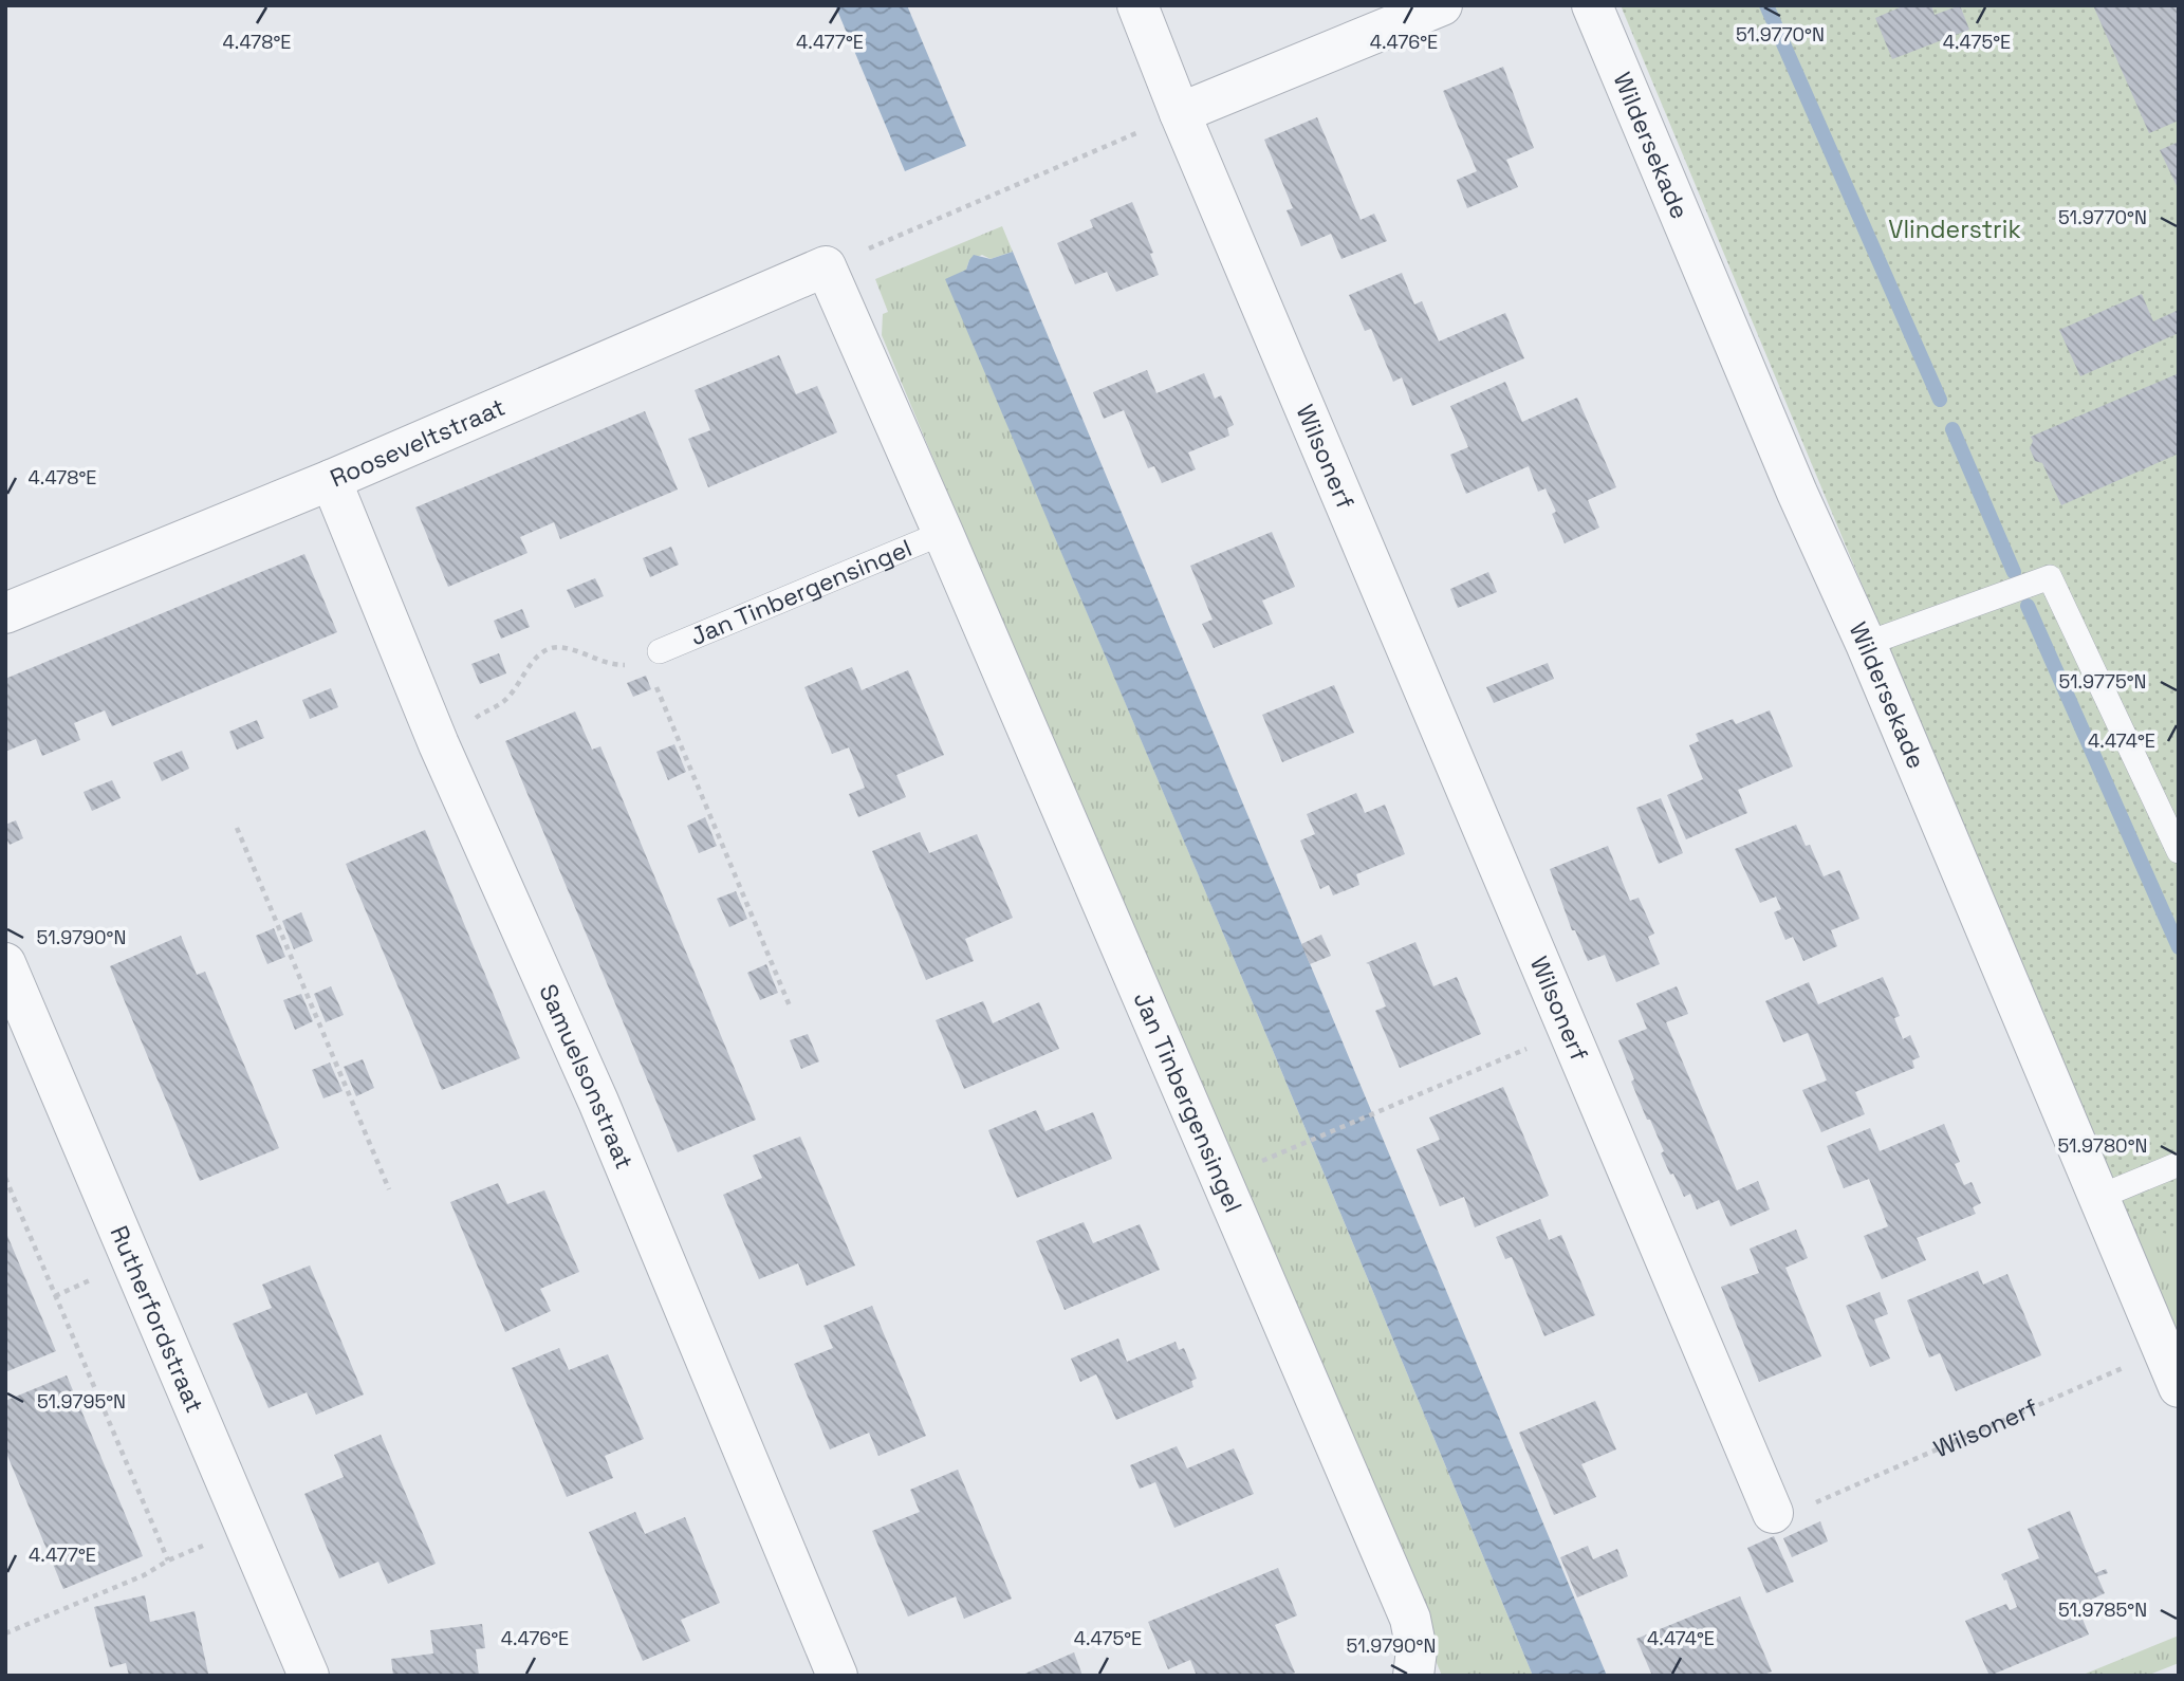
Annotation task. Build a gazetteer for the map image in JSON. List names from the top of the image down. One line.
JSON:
{"streets":{"street":["Wildersekade","Rooseveltstraat","Wilsonerf","Jan Tinbergensingel","Samuelsonstraat","Rutherfordstraat"]},"crossings":[["Wildersekade","Wilsonerf"],["Rooseveltstraat","Jan Tinbergensingel"],["Rooseveltstraat","Samuelsonstraat"]],"parks":["Vlinderstrik"],"coordinates":["51.9770°N","4.478°E","4.477°E","4.476°E","4.475°E","51.9775°N","4.474°E","51.9790°N","51.9780°N","51.9795°N","51.9785°N"]}
